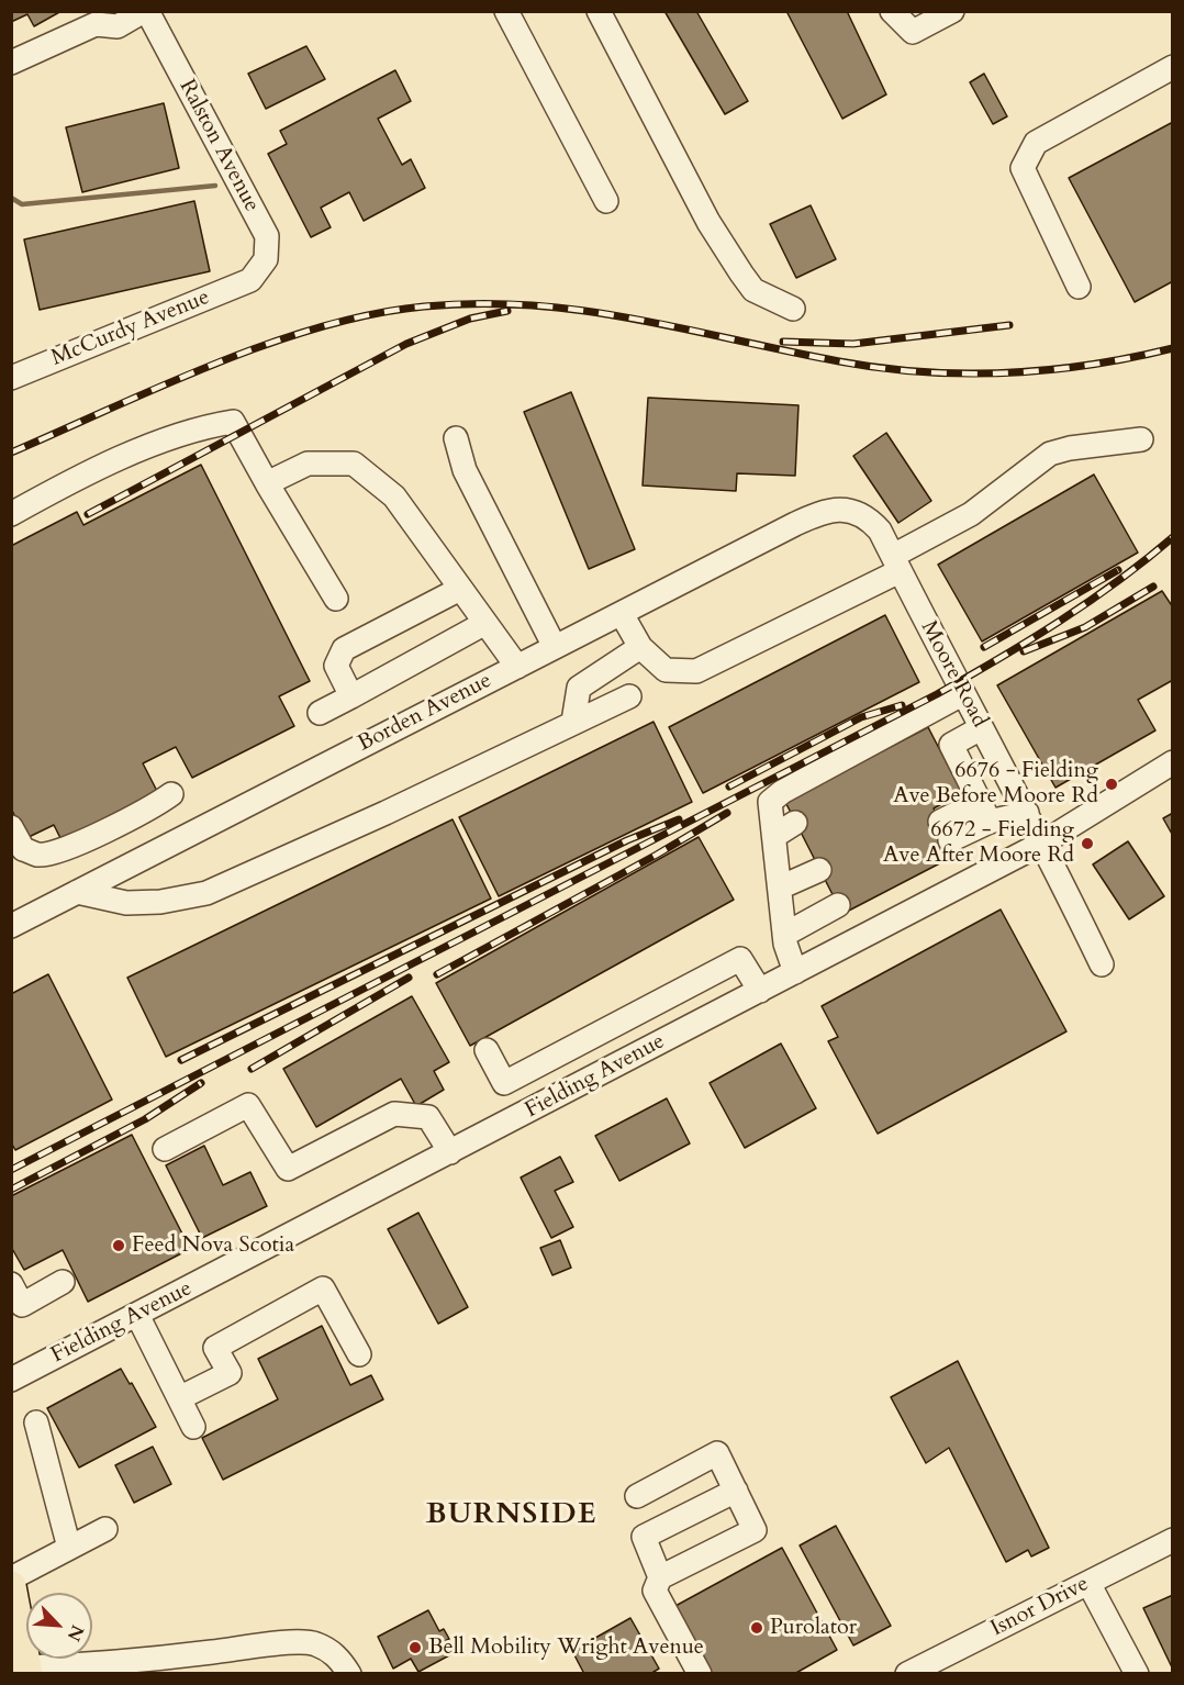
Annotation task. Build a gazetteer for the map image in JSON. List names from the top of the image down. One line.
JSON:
{"streets":{"street":["Ralston Avenue","McCurdy Avenue","Moore Road","Borden Avenue","Fielding Avenue","Isnor Drive"]},"crossings":[["Ralston Avenue","McCurdy Avenue"],["Moore Road","Borden Avenue"],["Moore Road","Fielding Avenue"]],"districts":["BURNSIDE"],"places":["6676 - Fielding Ave Before Moore Rd","6672 - Fielding Ave After Moore Rd","Feed Nova Scotia","Purolator","Bell Mobility Wright Avenue"],"north":"bottom right"}
